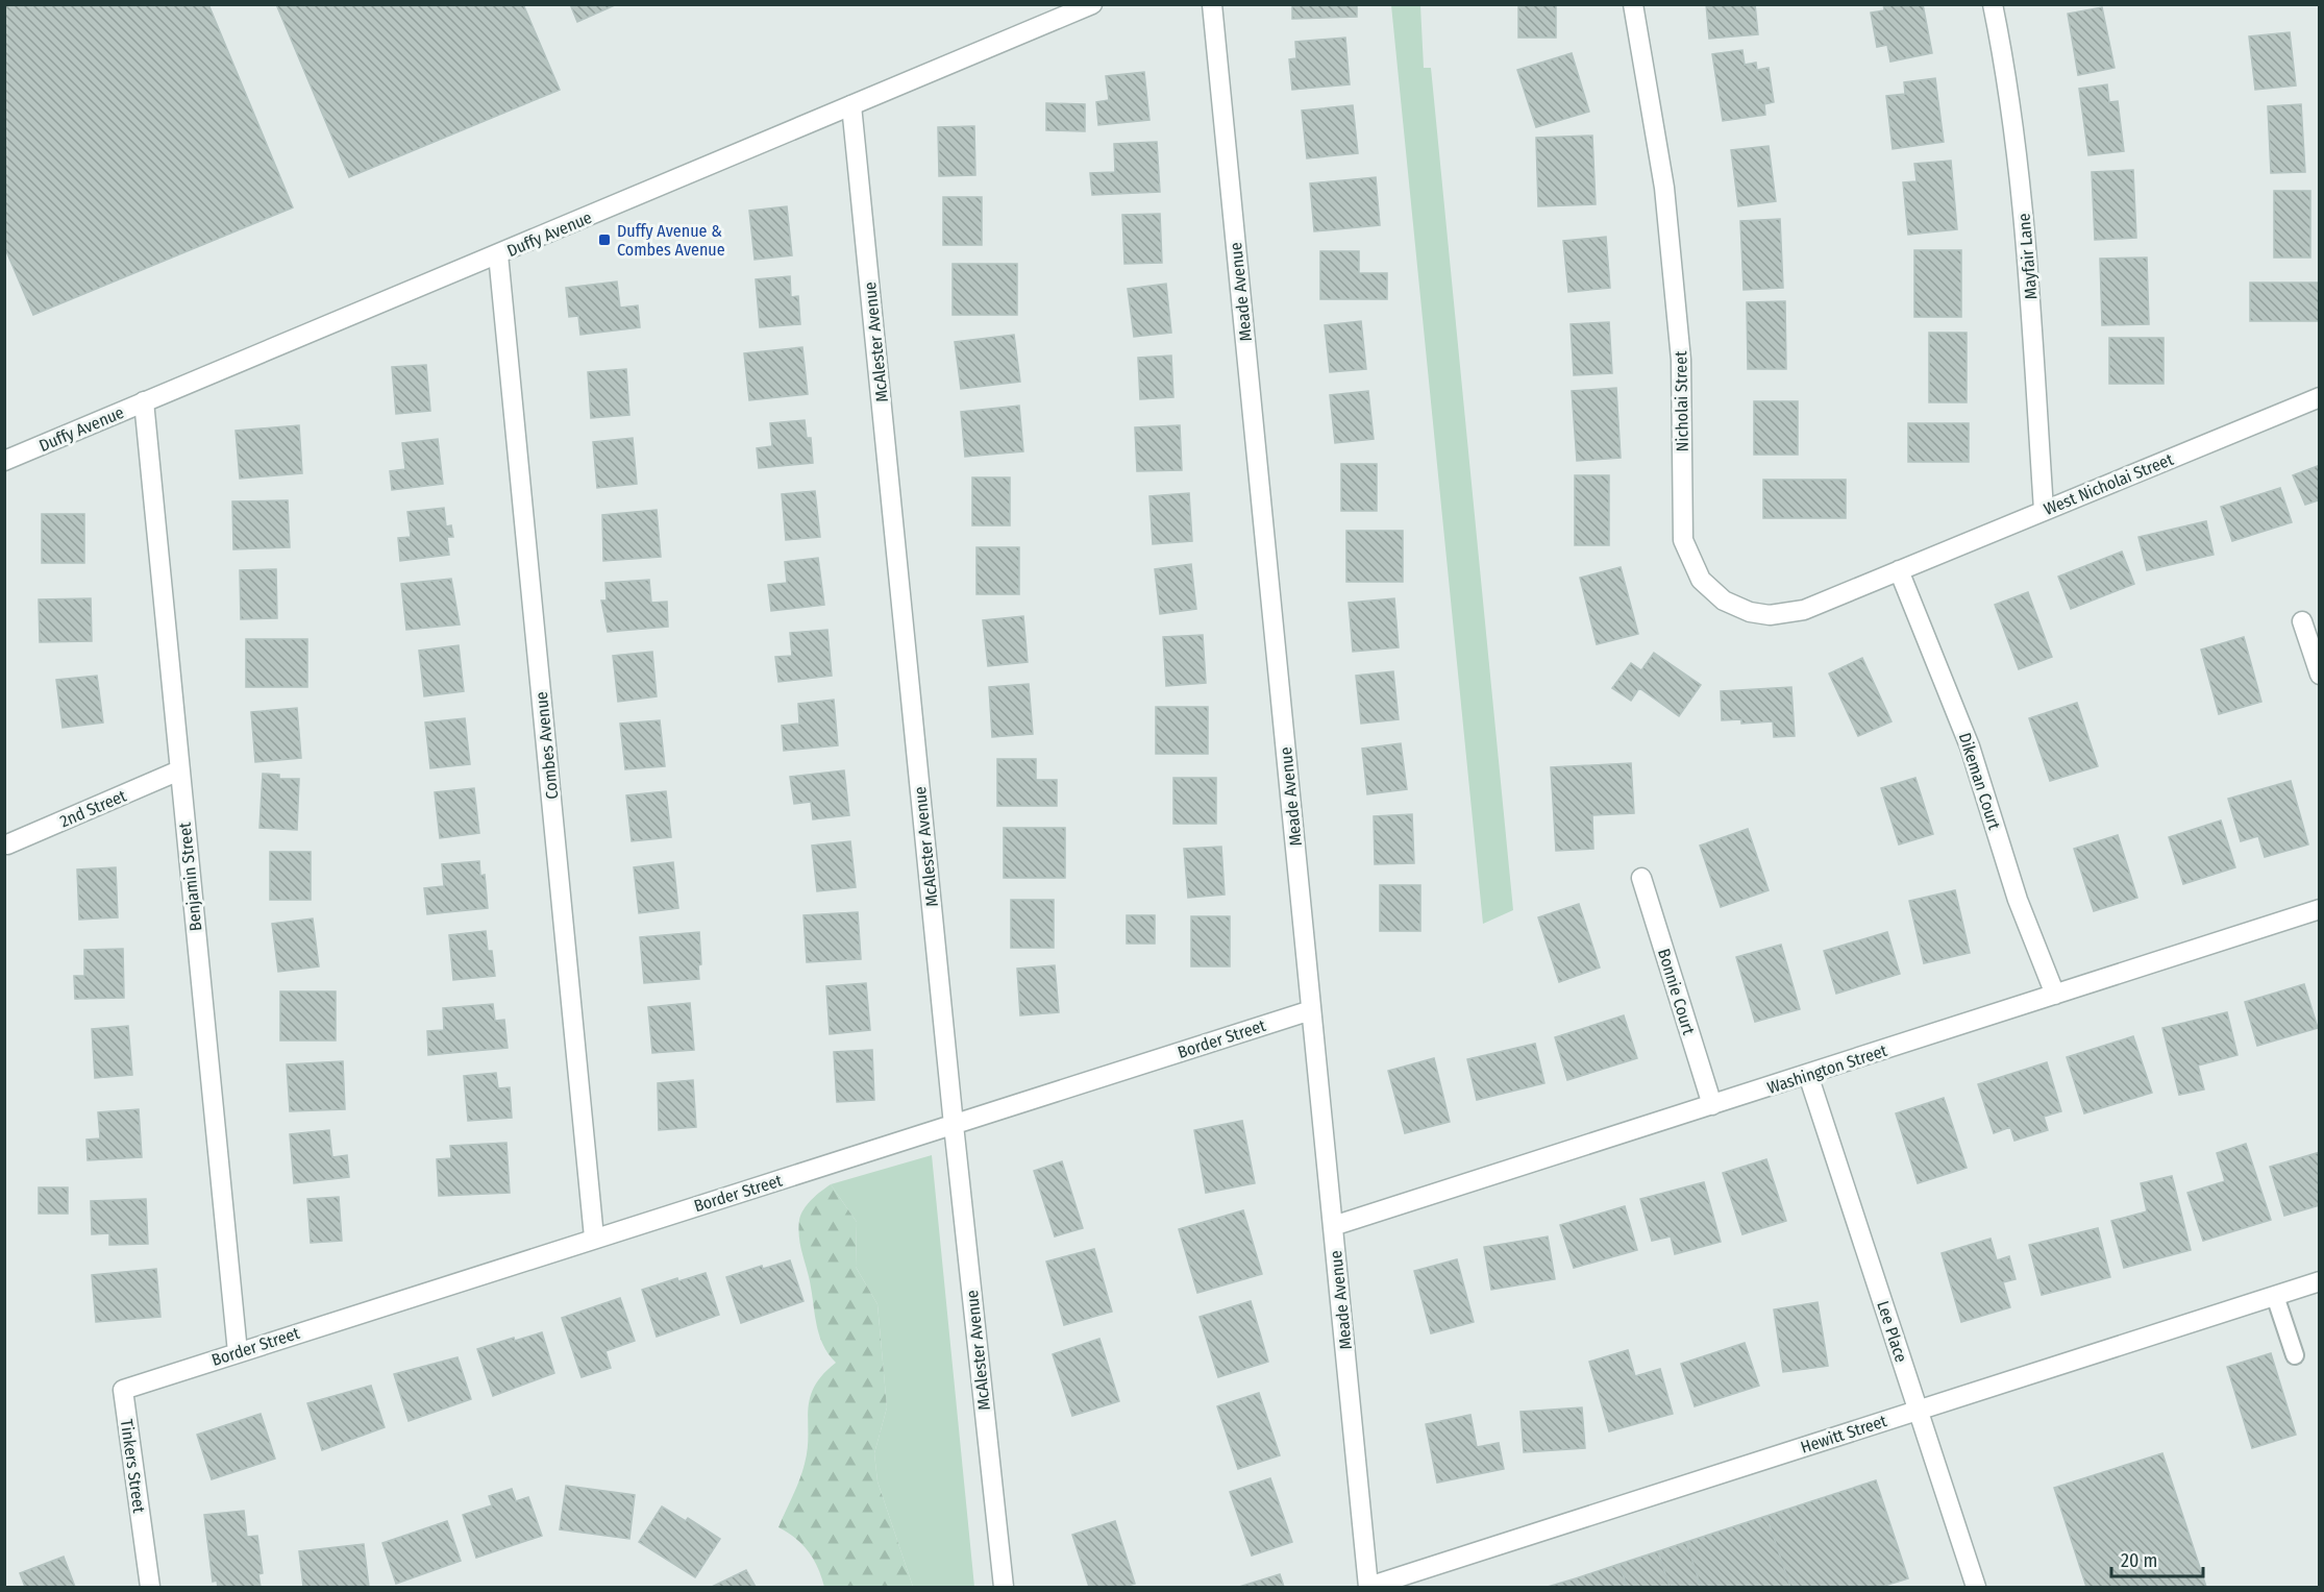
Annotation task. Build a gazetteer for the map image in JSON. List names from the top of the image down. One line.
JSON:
{"streets":{"street":["Duffy Avenue","Mayfair Lane","Meade Avenue","McAlester Avenue","Nicholai Street","West Nicholai Street","Combes Avenue","Dikeman Court","2nd Street","Benjamin Street","Bonnie Court","Border Street","Washington Street","Lee Place","Hewitt Street","Tinkers Street"]},"crossings":[["Duffy Avenue","McAlester Avenue"],["Duffy Avenue","Combes Avenue"],["Duffy Avenue","Benjamin Street"],["Mayfair Lane","West Nicholai Street"],["Meade Avenue","Border Street"],["Meade Avenue","Washington Street"],["Meade Avenue","Hewitt Street"],["McAlester Avenue","Border Street"],["Nicholai Street","West Nicholai Street"],["Nicholai Street","Dikeman Court"],["West Nicholai Street","Dikeman Court"],["Combes Avenue","Border Street"],["Dikeman Court","Washington Street"],["2nd Street","Benjamin Street"],["Benjamin Street","Border Street"],["Bonnie Court","Washington Street"],["Border Street","Tinkers Street"],["Washington Street","Lee Place"],["Lee Place","Hewitt Street"]],"places":{"transit":["Duffy Avenue & Combes Avenue"]},"scale_bar":"20 m"}
